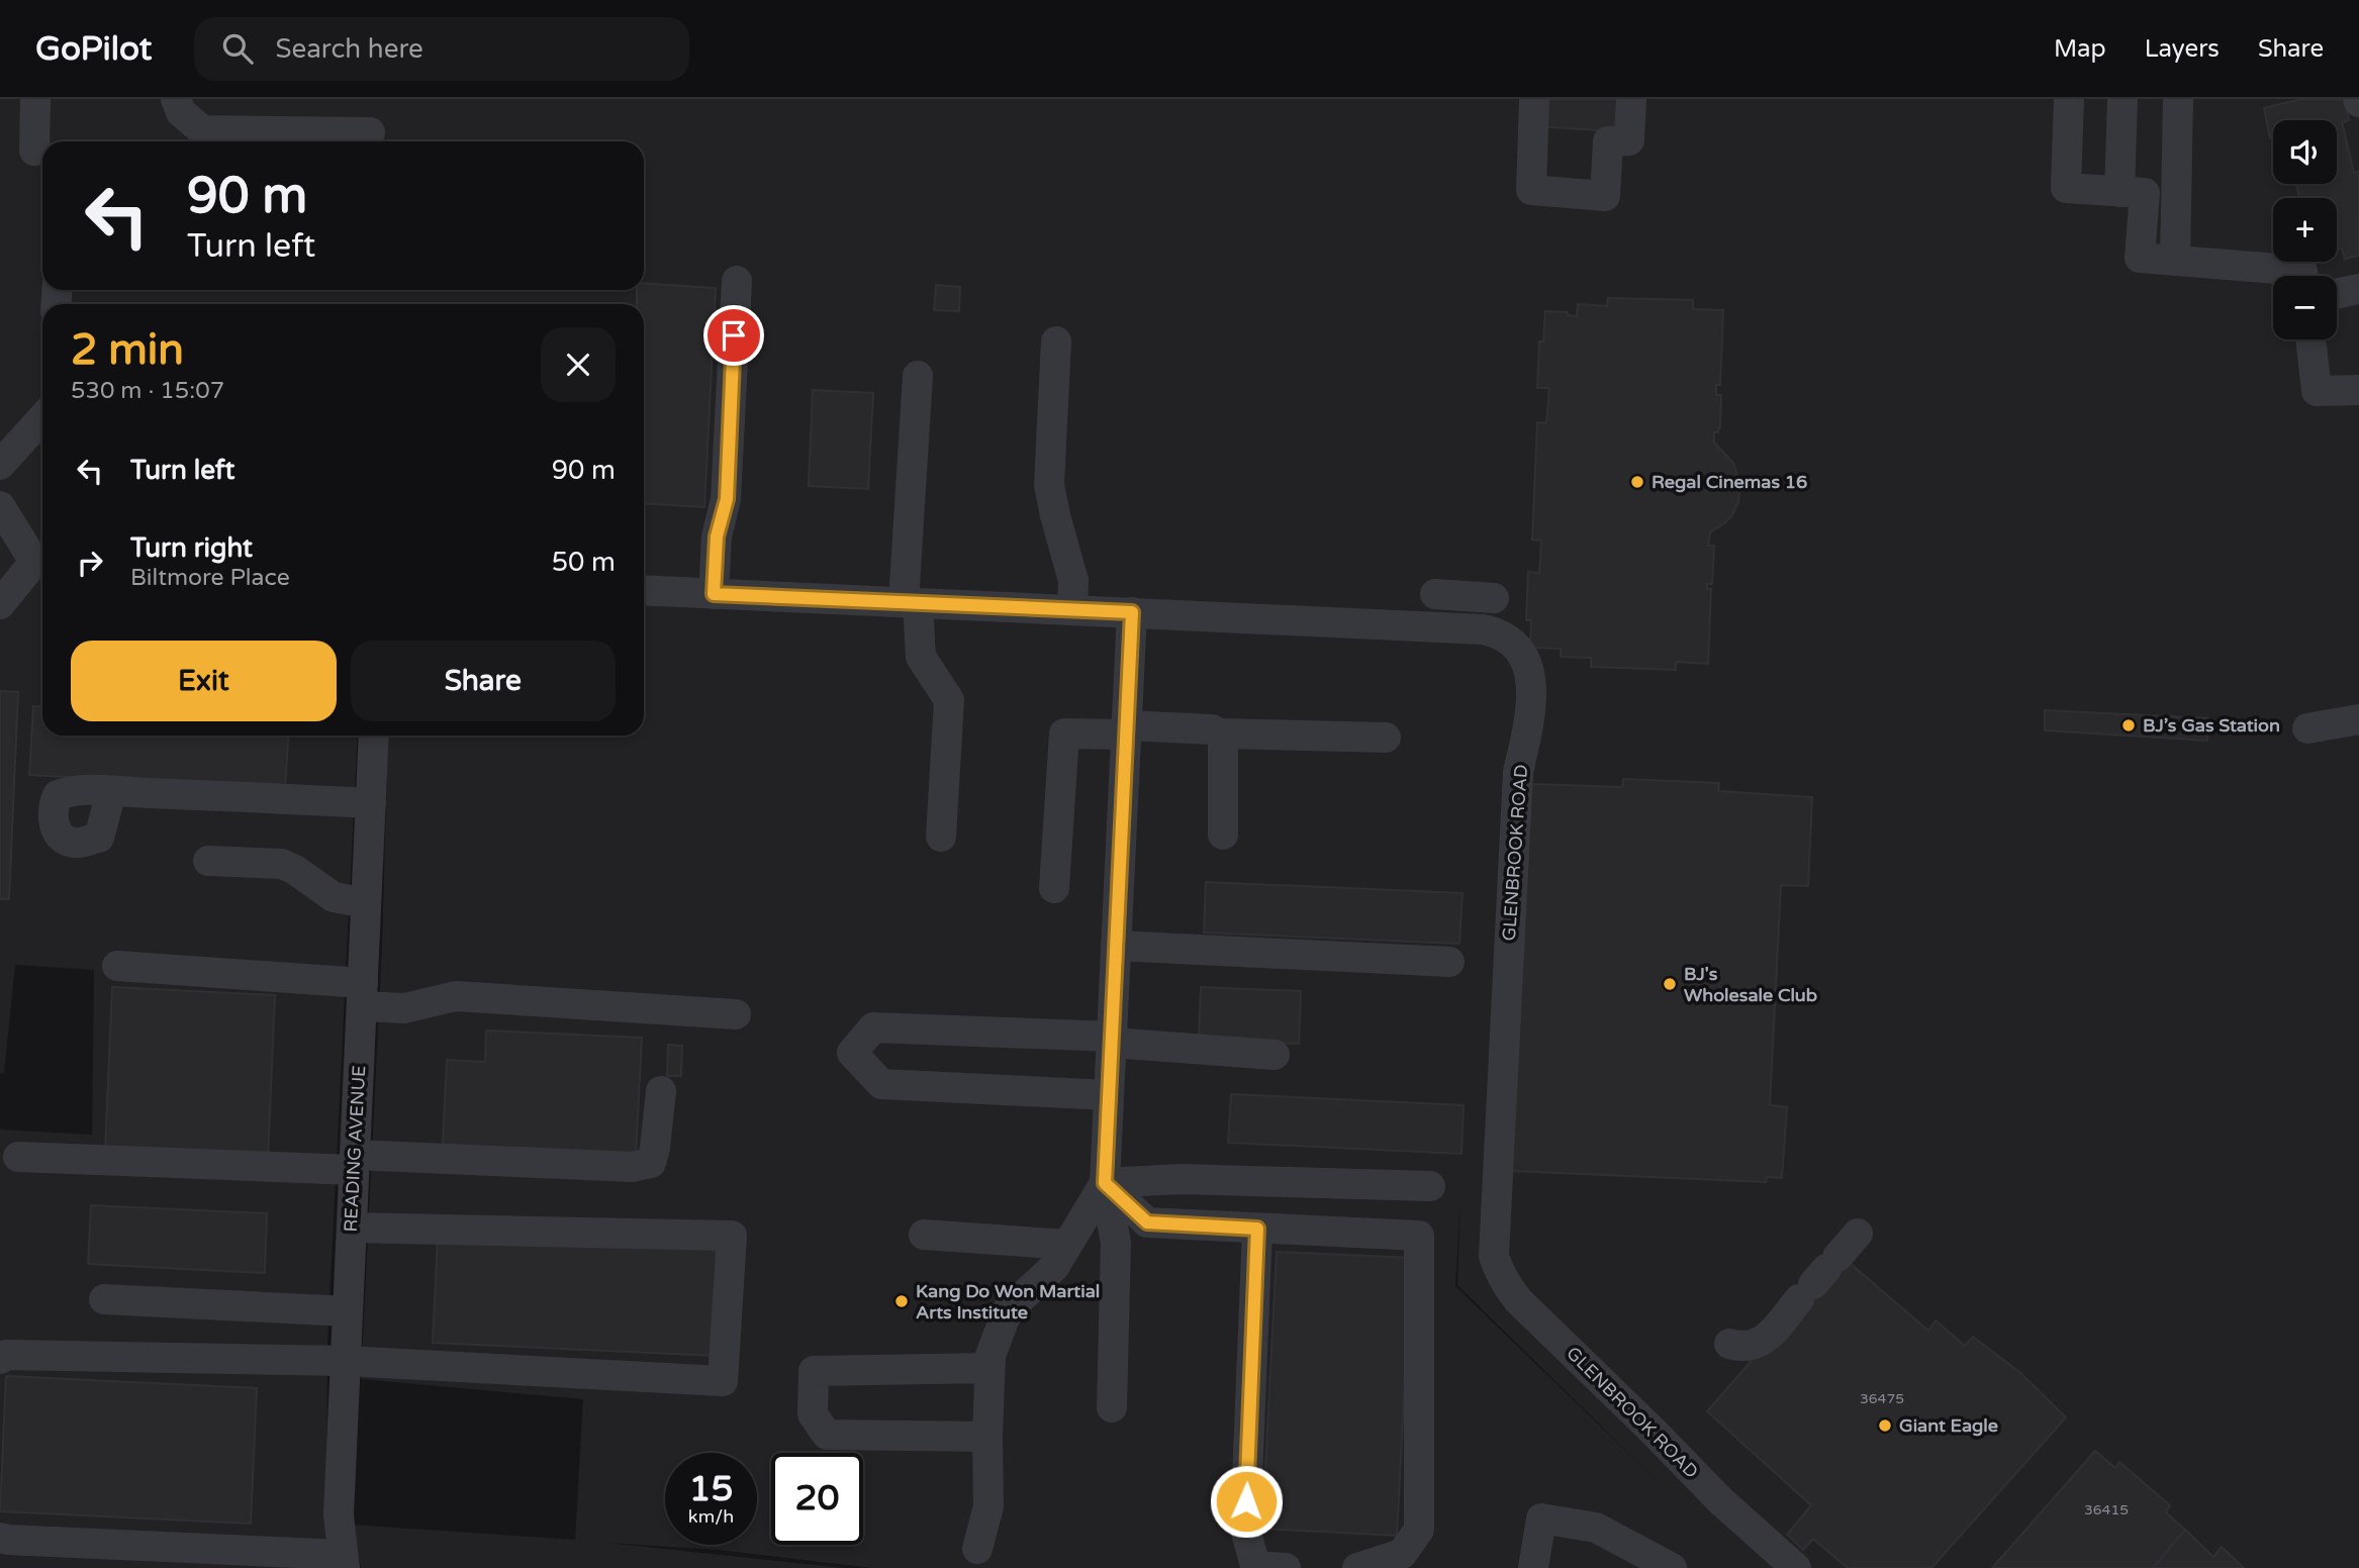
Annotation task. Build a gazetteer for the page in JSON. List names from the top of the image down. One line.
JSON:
{"streets":{"street":["GLENBROOK ROAD","READING AVENUE"]},"places":["Regal Cinemas 16","BJ’s Gas Station","BJ's Wholesale Club","Kang Do Won Martial Arts Institute","Giant Eagle"],"house_numbers":["36475","36415"],"page":{"header":"GoPilot","search":"Search here","nav":["Map","Layers","Share"],"map_buttons":["+","−"],"turn":["90 m","Turn left"],"heading":["2 min","530 m · 15:07"],"list":[{"name":"Turn left","value":"90 m"},{"name":"Turn right","note":"Biltmore Place","value":"50 m"}],"buttons":["Exit","Share"],"speed":"15 km/h","limit":"20"}}
